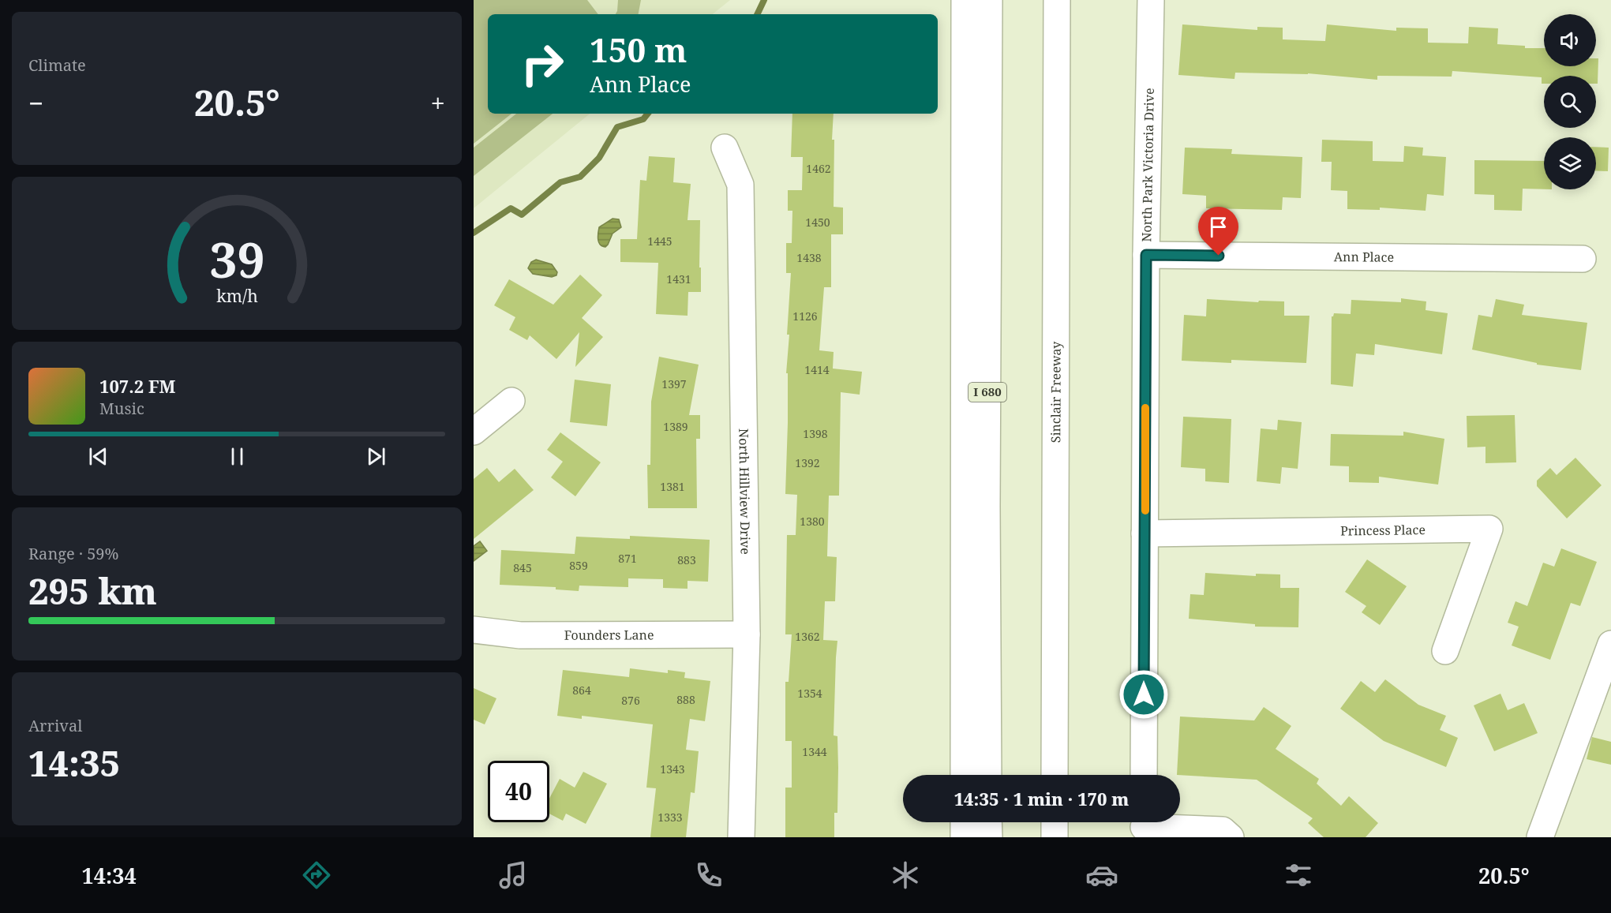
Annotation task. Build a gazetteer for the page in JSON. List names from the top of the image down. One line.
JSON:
{"streets":{"main road":["North Park Victoria Drive","Ann Place","Sinclair Freeway","I 680","North Hillview Drive","Princess Place","Founders Lane"]},"crossings":[["North Park Victoria Drive","Ann Place"],["North Park Victoria Drive","Princess Place"],["North Hillview Drive","Founders Lane"]],"house_numbers":["1462","1450","1445","1438","1431","1126","1414","1397","1389","1398","1392","1381","1380","871","883","859","845","1362","864","1354","888","876","1344","1343","1333"],"page":{"tile":["Climate",["Range · 59%","295 km"],["Arrival","14:35"]],"turn":["150 m","Ann Place"],"heat":["−","20.5°","+"],"song":["107.2 FM","Music"],"limit":"40","trip":"14:35 · 1 min · 170 m","tabs":["14:34","20.5°"],"gauge":["39","km/h"]}}
